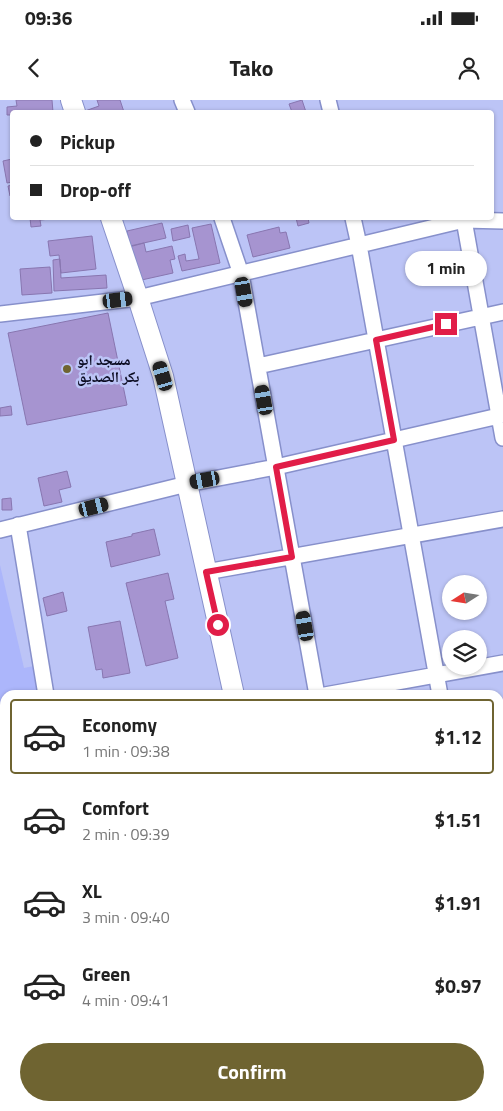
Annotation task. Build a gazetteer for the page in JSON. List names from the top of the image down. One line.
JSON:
{"places":["مسجد ابو بكر الصديق"],"north":"left","page":{"status":"09:36","header":"Tako","banner":["Pickup","Drop-off"],"bubble":"1 min","list":[{"name":"Economy","note":"1 min · 09:38","value":"$1.12"},{"name":"Comfort","note":"2 min · 09:39","value":"$1.51"},{"name":"XL","note":"3 min · 09:40","value":"$1.91"},{"name":"Green","note":"4 min · 09:41","value":"$0.97"}],"buttons":"Confirm"}}
